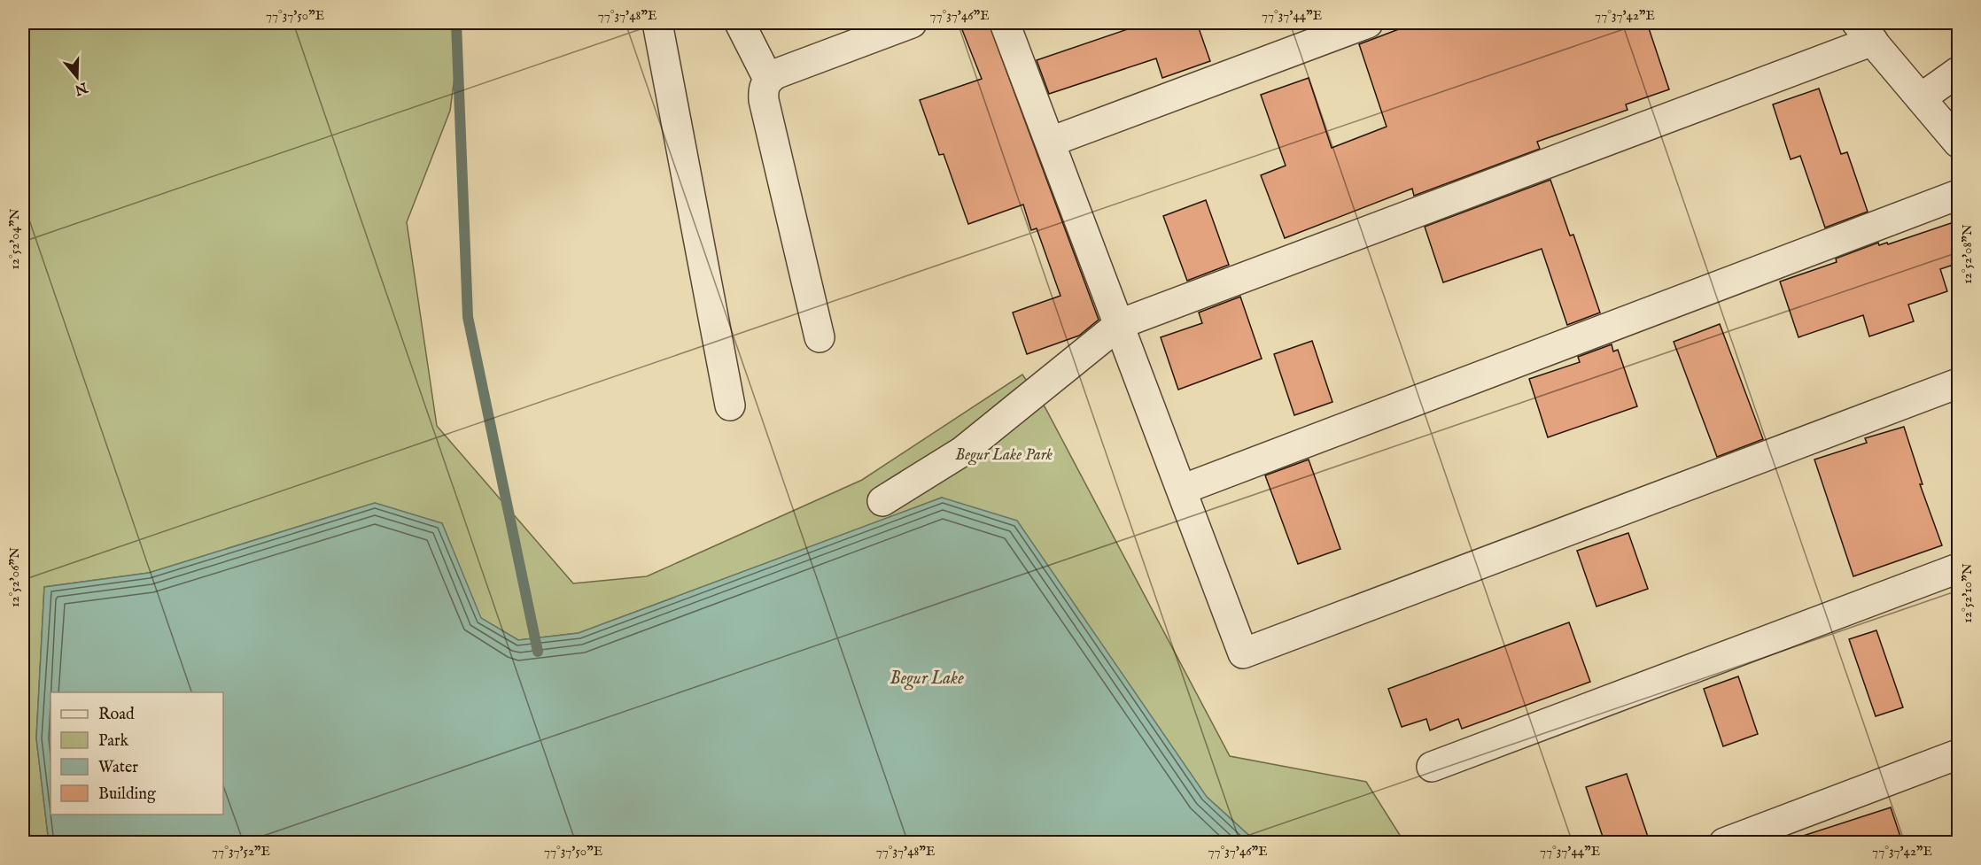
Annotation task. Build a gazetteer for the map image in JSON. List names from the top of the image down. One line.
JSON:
{"water":["Begur Lake"],"parks":["Begur Lake Park"],"legend":["Road","Park","Water","Building"],"north":"bottom","coordinates":["77°37'50\"E","77°37'48\"E","77°37'46\"E","77°37'44\"E","77°37'42\"E","12°52'04\"N","12°52'08\"N","12°52'06\"N","12°52'10\"N","77°37'52\"E"]}
